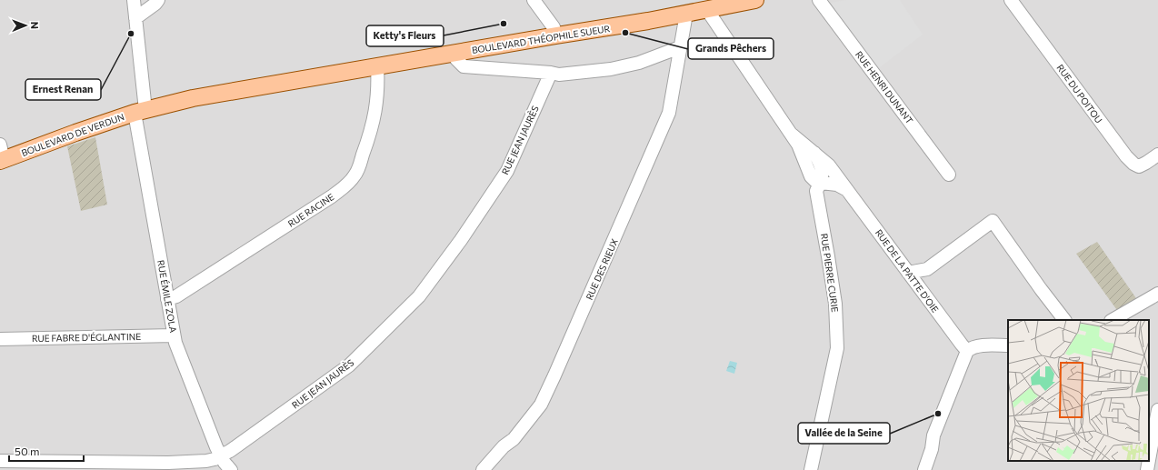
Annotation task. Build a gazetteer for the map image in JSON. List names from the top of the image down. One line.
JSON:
{"streets":{"main road":["BOULEVARD THÉOPHILE SUEUR","BOULEVARD DE VERDUN"],"street":["RUE HENRI DUNANT","RUE DU POITOU","RUE JEAN JAURÈS","RUE RACINE","RUE DES RIEUX","RUE DE LA PATTE D'OIE","RUE PIERRE CURIE","RUE ÉMILE ZOLA","RUE FABRE D'ÉGLANTINE"]},"crossings":[["BOULEVARD THÉOPHILE SUEUR","BOULEVARD DE VERDUN"],["BOULEVARD THÉOPHILE SUEUR","RUE RACINE"],["BOULEVARD THÉOPHILE SUEUR","RUE DES RIEUX"],["BOULEVARD DE VERDUN","RUE RACINE"],["BOULEVARD DE VERDUN","RUE ÉMILE ZOLA"],["RUE JEAN JAURÈS","RUE ÉMILE ZOLA"],["RUE RACINE","RUE ÉMILE ZOLA"],["RUE DE LA PATTE D'OIE","RUE PIERRE CURIE"],["RUE ÉMILE ZOLA","RUE FABRE D'ÉGLANTINE"]],"places":["Ketty's Fleurs","Grands Pêchers","Ernest Renan","Vallée de la Seine"],"scale_bar":"50 m","north":"right"}
